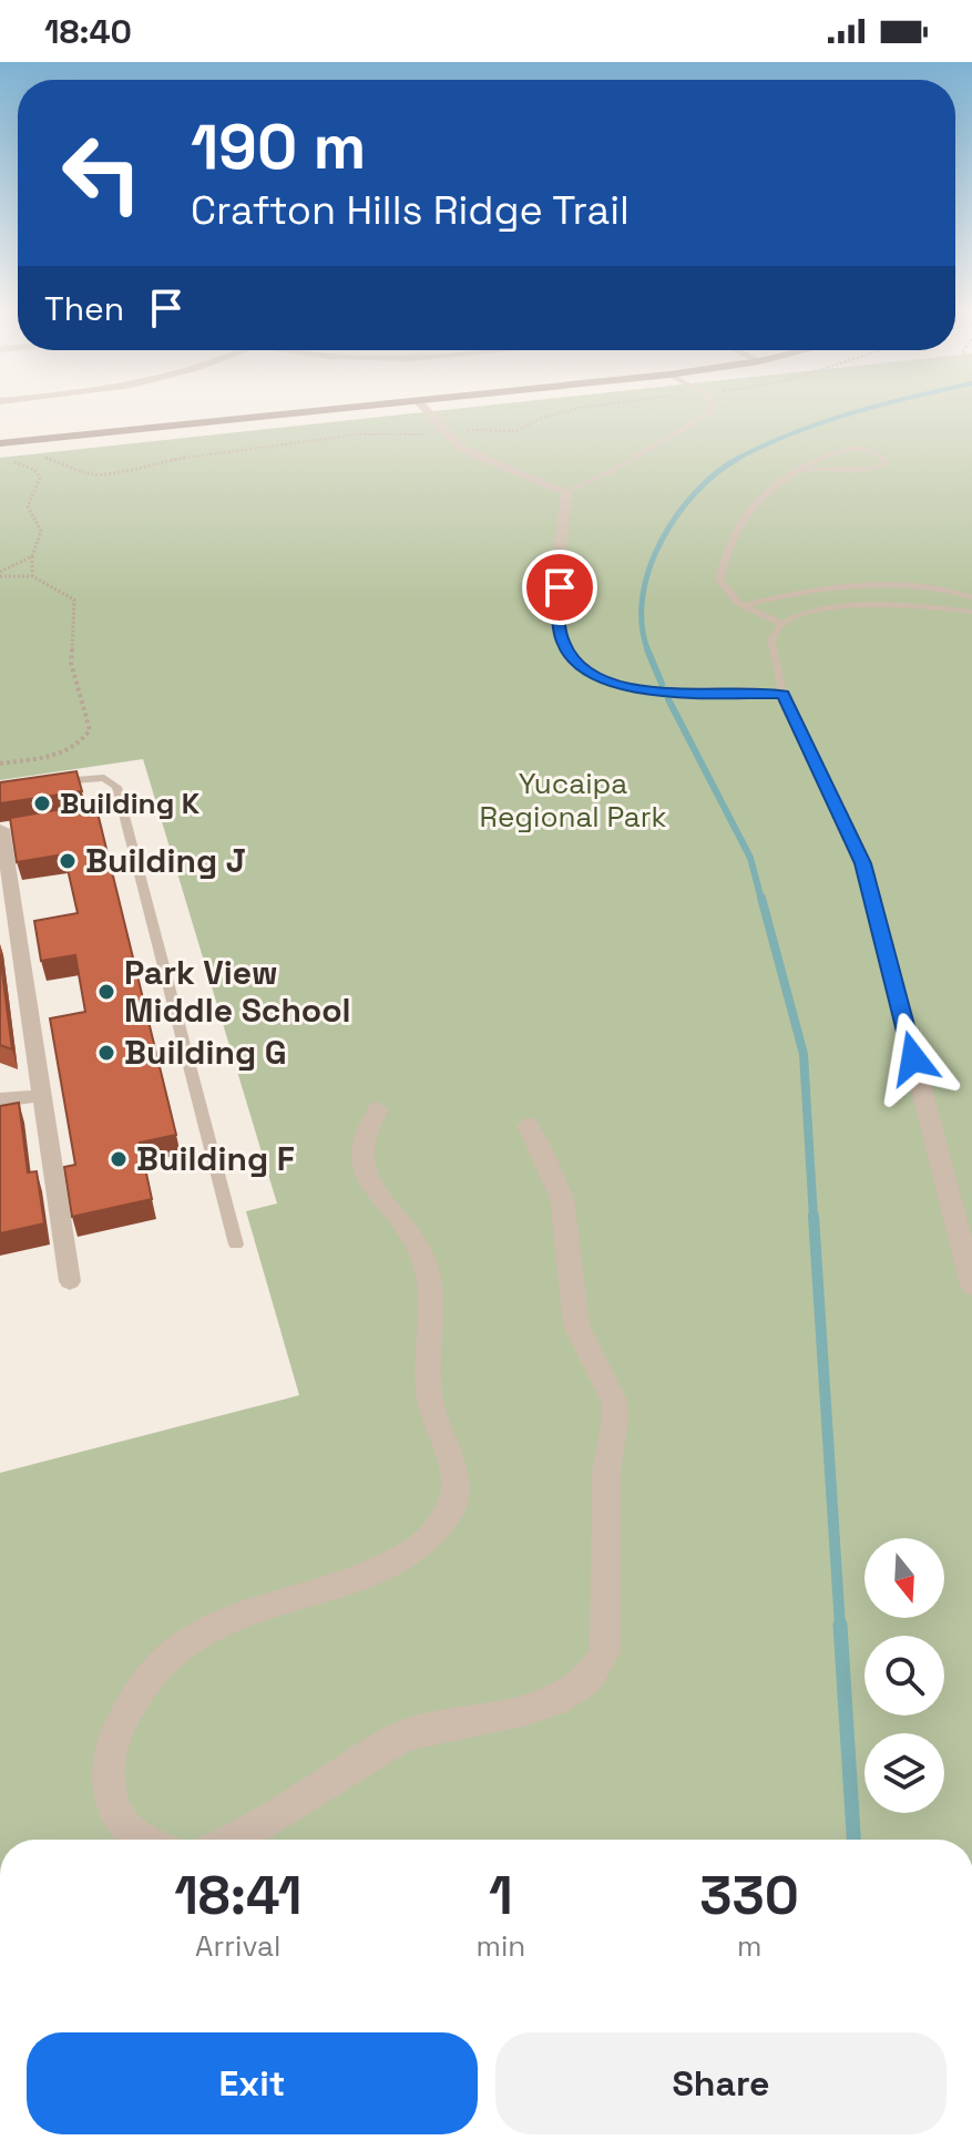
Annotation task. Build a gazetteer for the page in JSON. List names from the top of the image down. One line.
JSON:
{"parks":["Yucaipa Regional Park"],"places":["Building K","Building J","Park View Middle School","Building G","Building F"],"north":"bottom","page":{"status":"18:40","turn":["190 m","Crafton Hills Ridge Trail"],"then":"Then","eta":["18:41","Arrival","1","min","330","m"],"buttons":["Exit","Share"]}}
